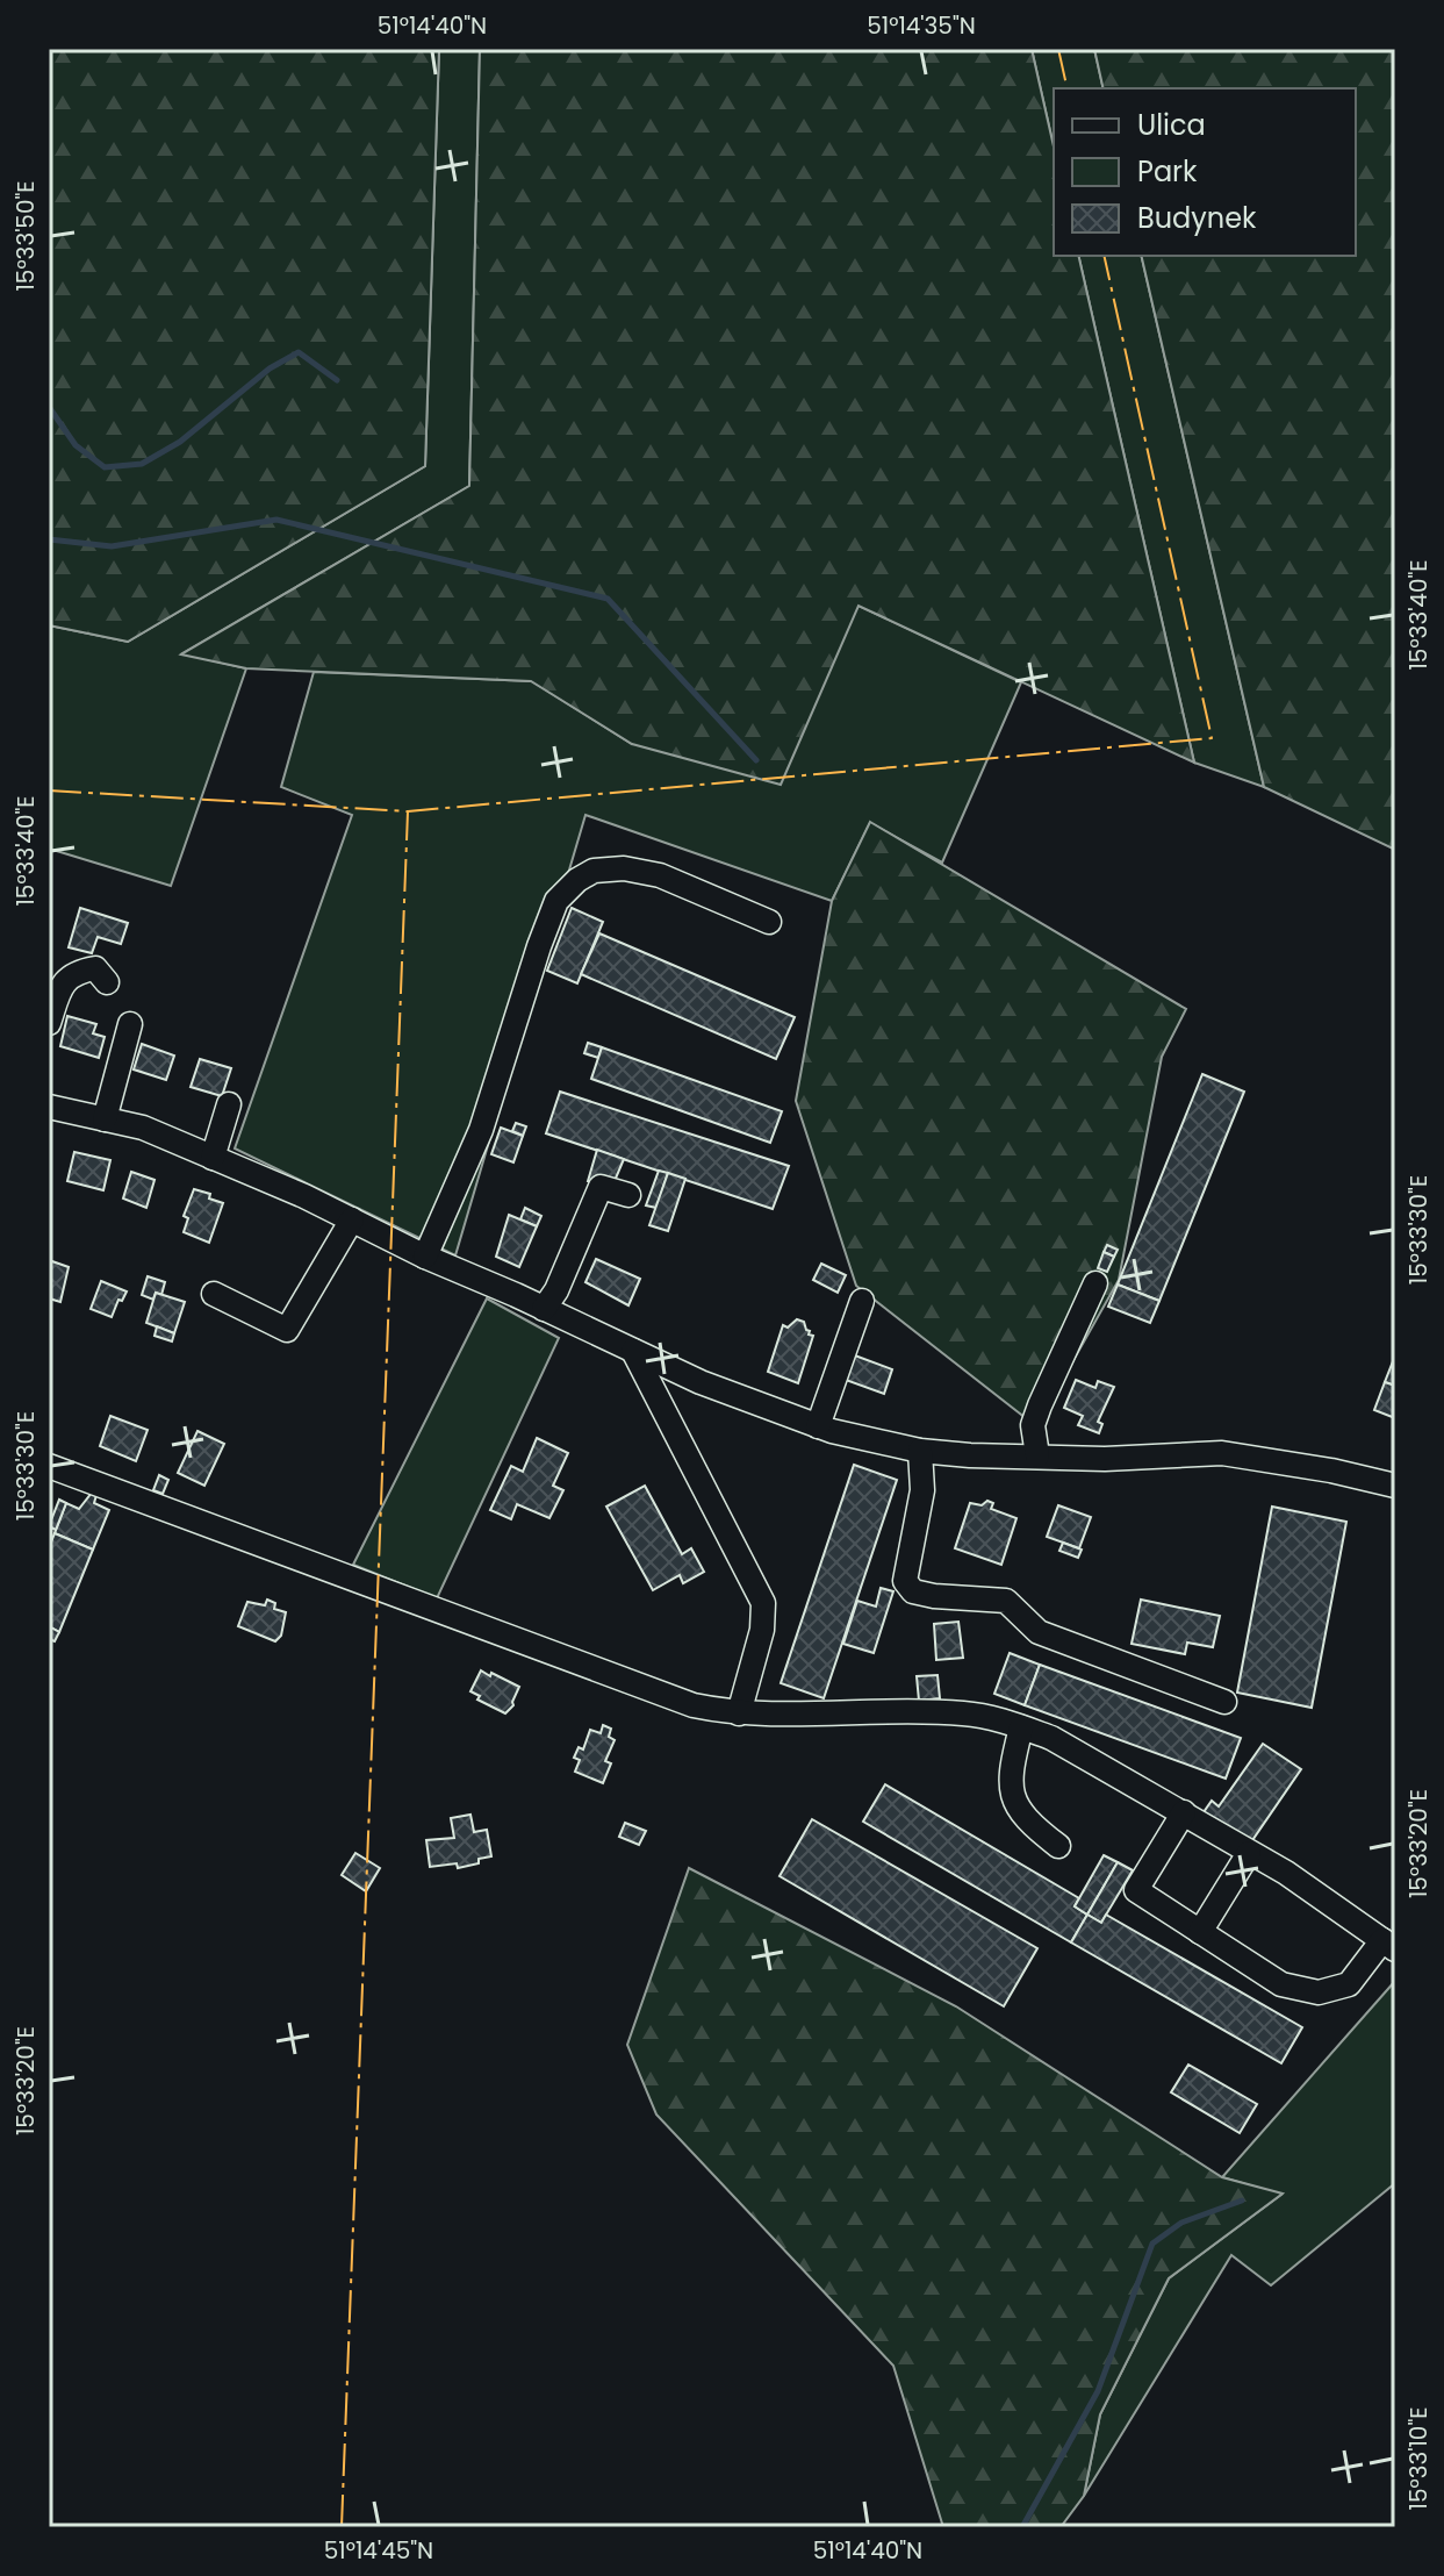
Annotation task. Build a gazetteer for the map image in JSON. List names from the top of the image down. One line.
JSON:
{"legend":["Ulica","Park","Budynek"],"coordinates":["51°14'40\"N","51°14'35\"N","15°33'50\"E","15°33'40\"E","15°33'30\"E","15°33'20\"E","15°33'10\"E","51°14'45\"N"]}
